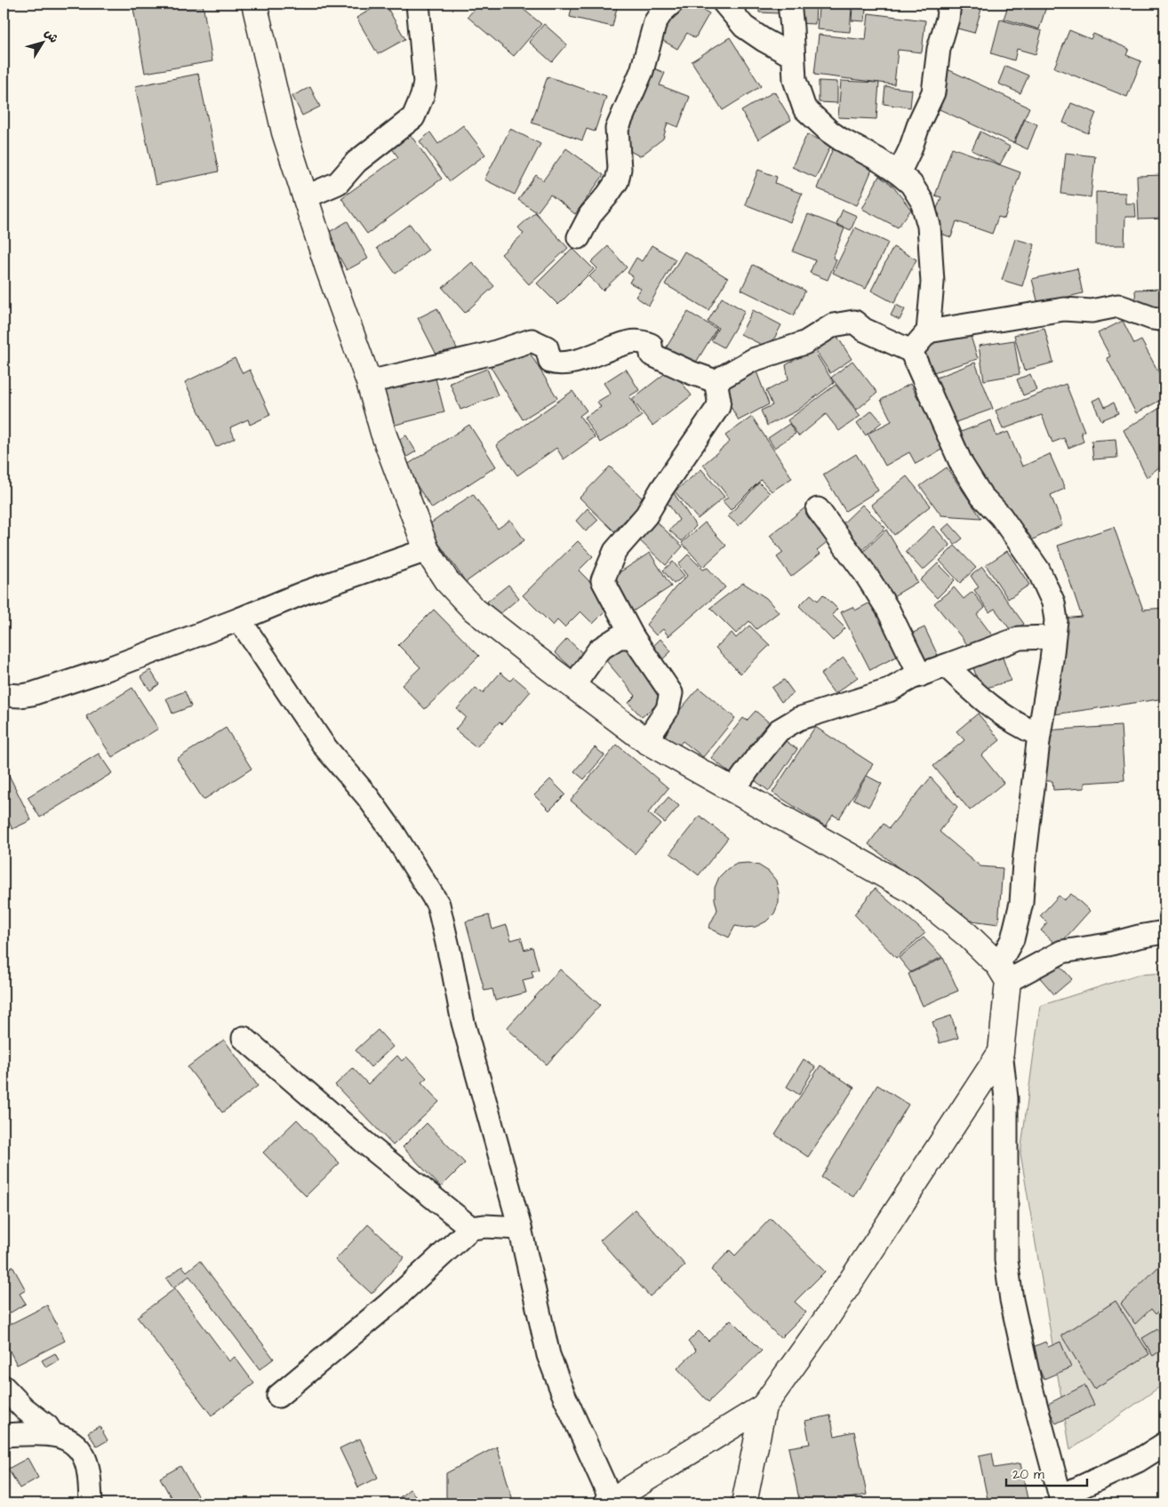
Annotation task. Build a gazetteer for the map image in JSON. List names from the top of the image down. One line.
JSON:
{"scale_bar":"20 m","north":"top right"}
